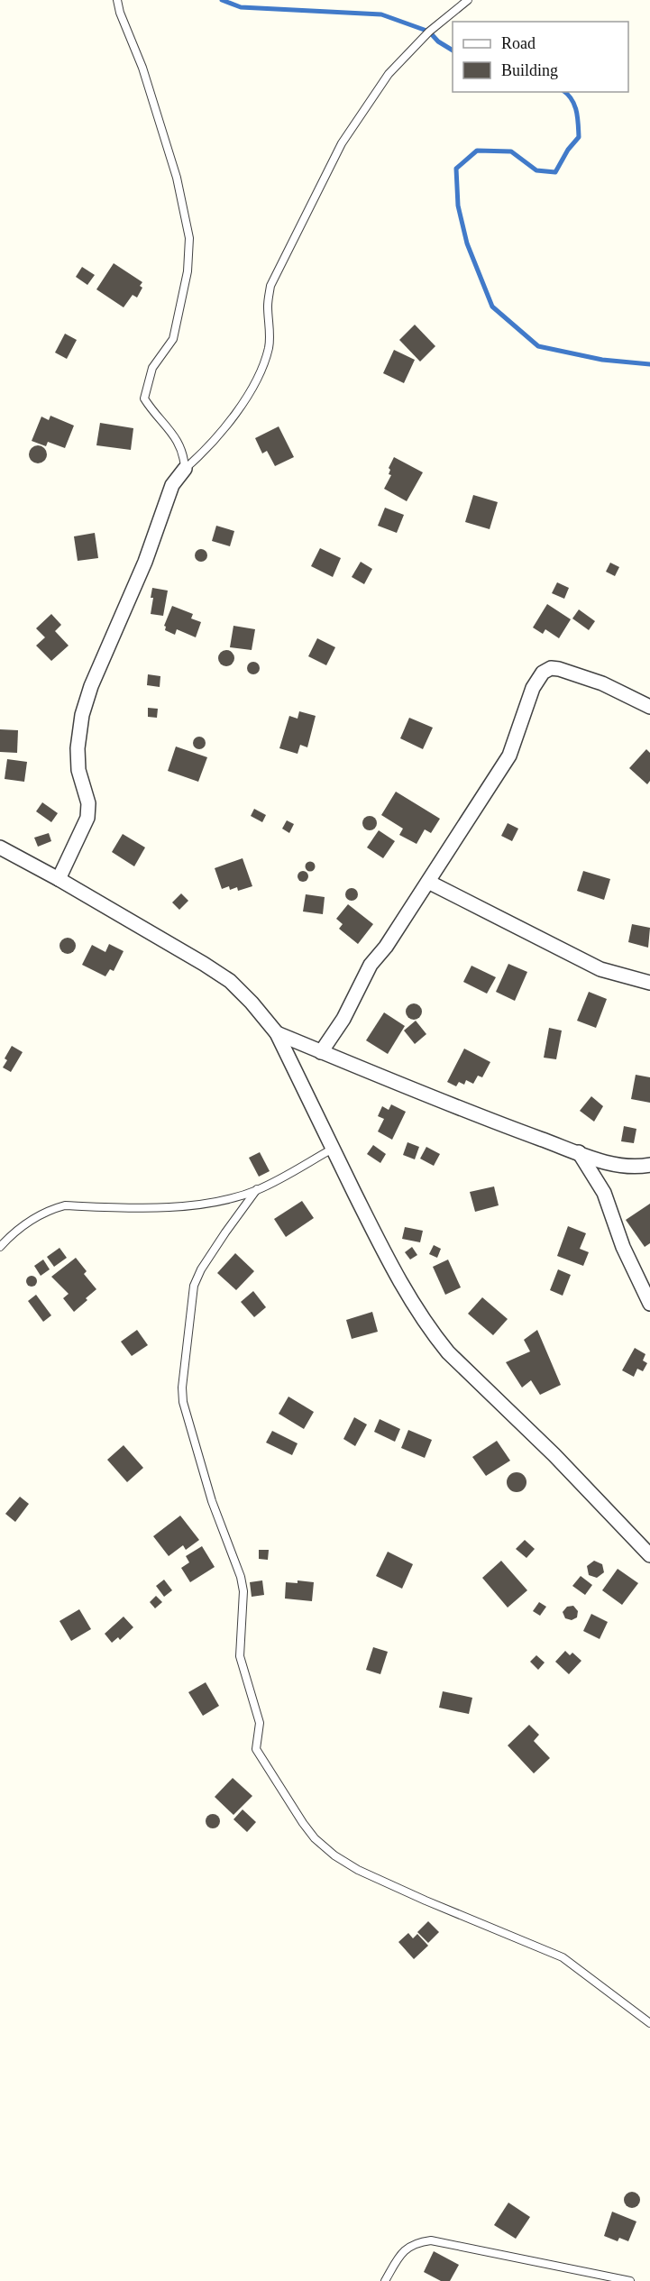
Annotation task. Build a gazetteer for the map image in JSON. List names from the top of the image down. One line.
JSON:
{"legend":["Road","Building"]}
